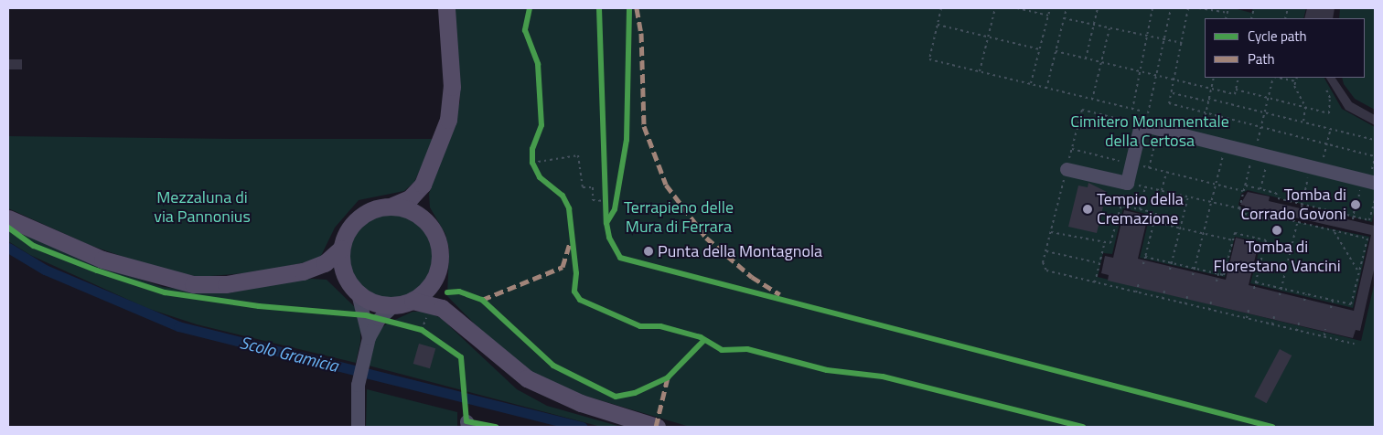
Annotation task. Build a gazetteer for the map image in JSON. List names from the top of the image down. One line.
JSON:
{"water":["Scolo Gramicia"],"parks":["Cimitero Monumentale della Certosa","Mezzaluna di via Pannonius","Terrapieno delle Mura di Ferrara"],"places":["Tomba di Corrado Govoni","Tempio della Cremazione","Tomba di Florestano Vancini","Punta della Montagnola"],"legend":["Cycle path","Path"]}
